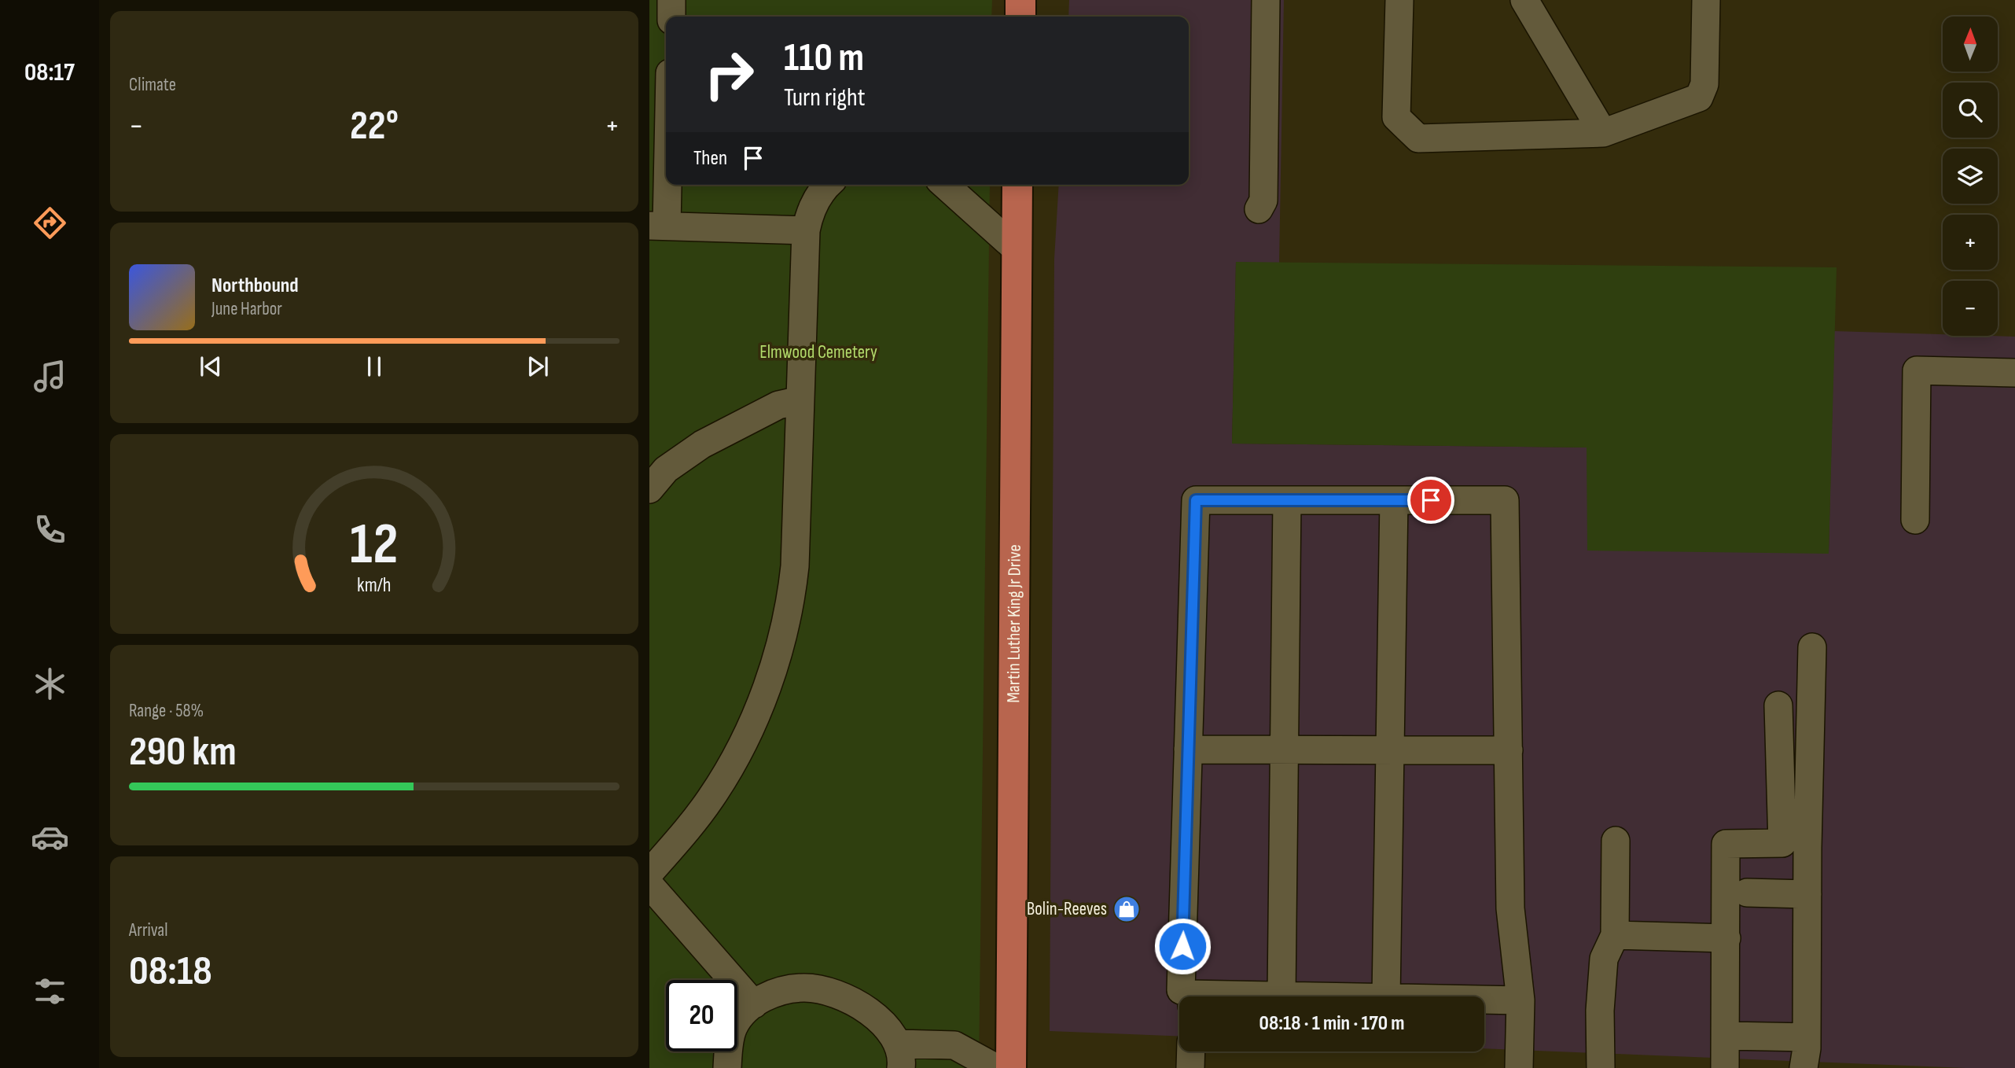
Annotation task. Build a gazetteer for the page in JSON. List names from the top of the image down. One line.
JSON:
{"streets":{"main road":["Martin Luther King Jr Drive"]},"parks":["Elmwood Cemetery"],"places":{"shop":["Bolin-Reeves"]},"north":"top","page":{"tabs":"08:17","tile":["Climate",["Range · 58%","290 km"],["Arrival","08:18"]],"map_buttons":["+","−"],"turn":["110 m","Turn right"],"heat":["−","22°","+"],"then":"Then","song":["Northbound","June Harbor"],"limit":"20","trip":"08:18 · 1 min · 170 m","gauge":["12","km/h"]}}
